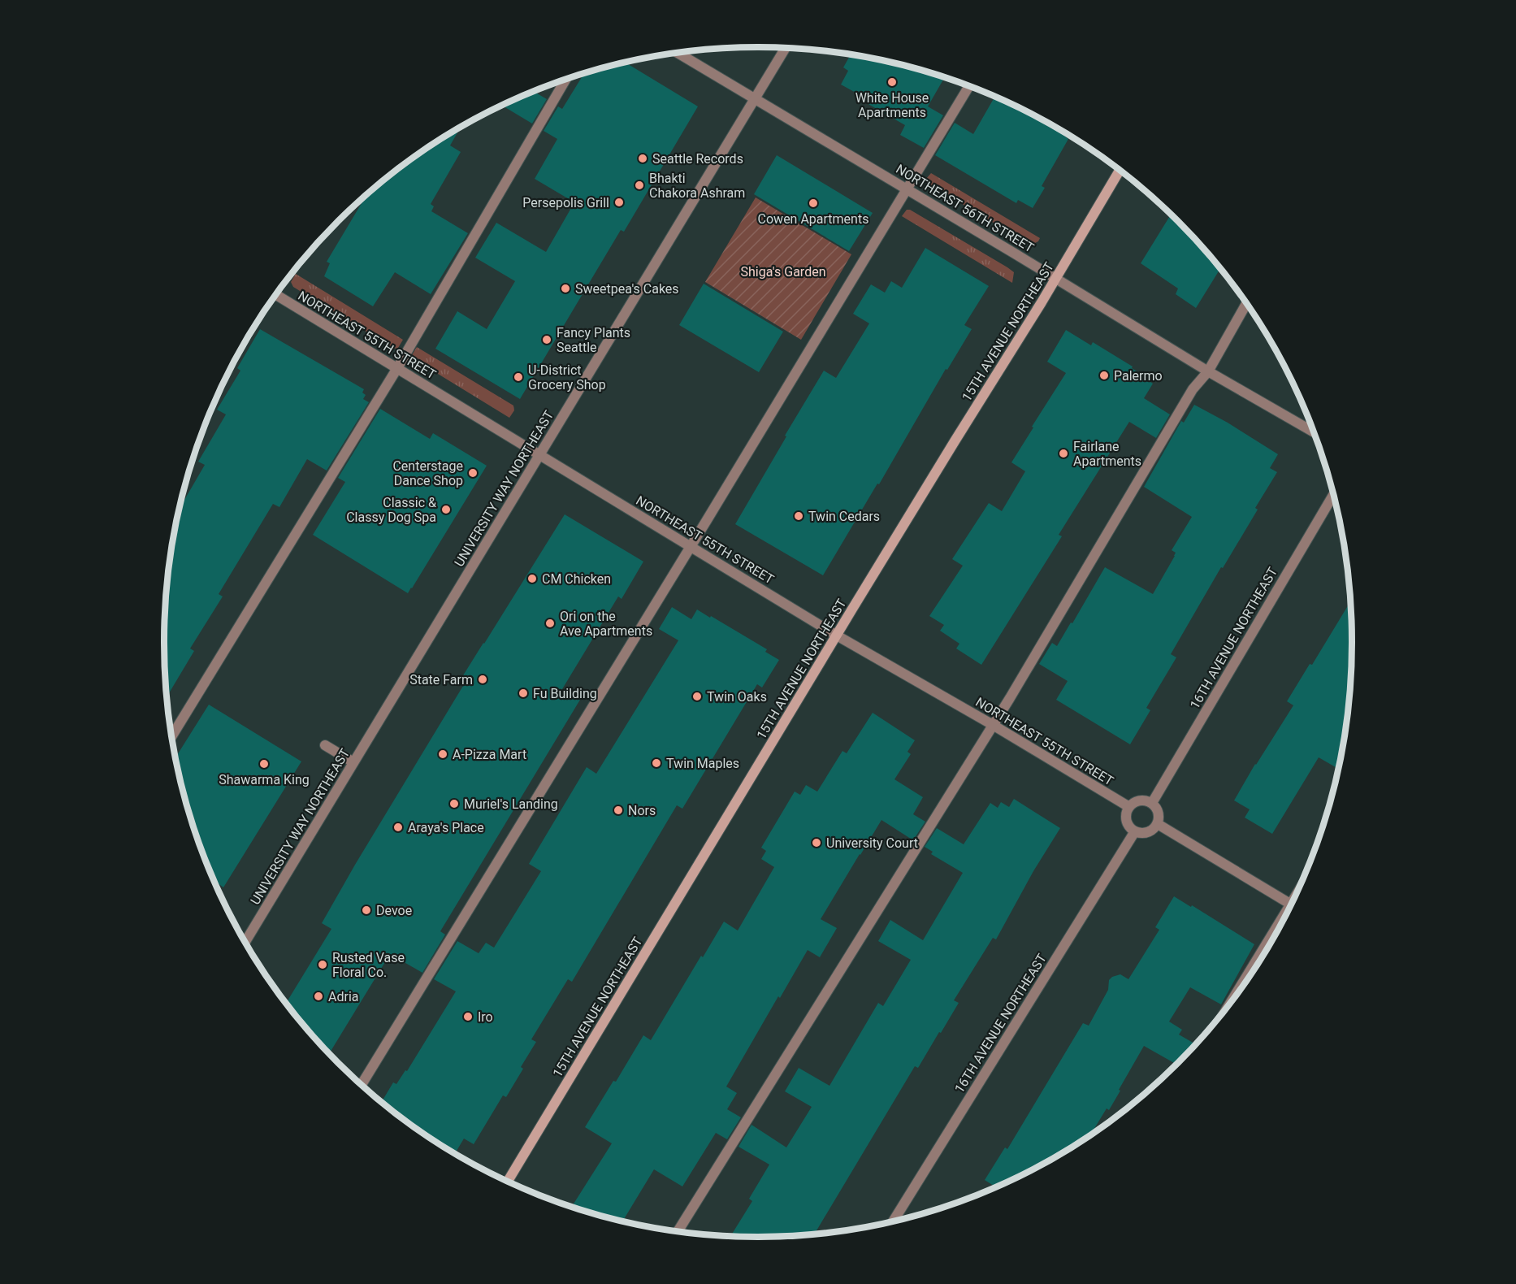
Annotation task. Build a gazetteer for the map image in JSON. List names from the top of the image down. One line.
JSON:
{"streets":{"main road":["15TH AVENUE NORTHEAST"],"street":["NORTHEAST 56TH STREET","NORTHEAST 55TH STREET","UNIVERSITY WAY NORTHEAST","16TH AVENUE NORTHEAST"]},"crossings":[["NORTHEAST 56TH STREET","15TH AVENUE NORTHEAST"],["NORTHEAST 56TH STREET","UNIVERSITY WAY NORTHEAST"],["15TH AVENUE NORTHEAST","NORTHEAST 55TH STREET"],["NORTHEAST 55TH STREET","UNIVERSITY WAY NORTHEAST"],["NORTHEAST 55TH STREET","16TH AVENUE NORTHEAST"]],"parks":["Shiga's Garden"],"places":["White House Apartments","Seattle Records","Bhakti Chakora Ashram","Persepolis Grill","Cowen Apartments","Sweetpea's Cakes","Fancy Plants Seattle","Palermo","U-District Grocery Shop","Fairlane Apartments","Centerstage Dance Shop","Classic & Classy Dog Spa","Twin Cedars","CM Chicken","Ori on the Ave Apartments","State Farm","Fu Building","Twin Oaks","A-Pizza Mart","Twin Maples","Shawarma King","Muriel's Landing","Nors","Araya's Place","University Court","Devoe","Rusted Vase Floral Co.","Adria","Iro"]}
